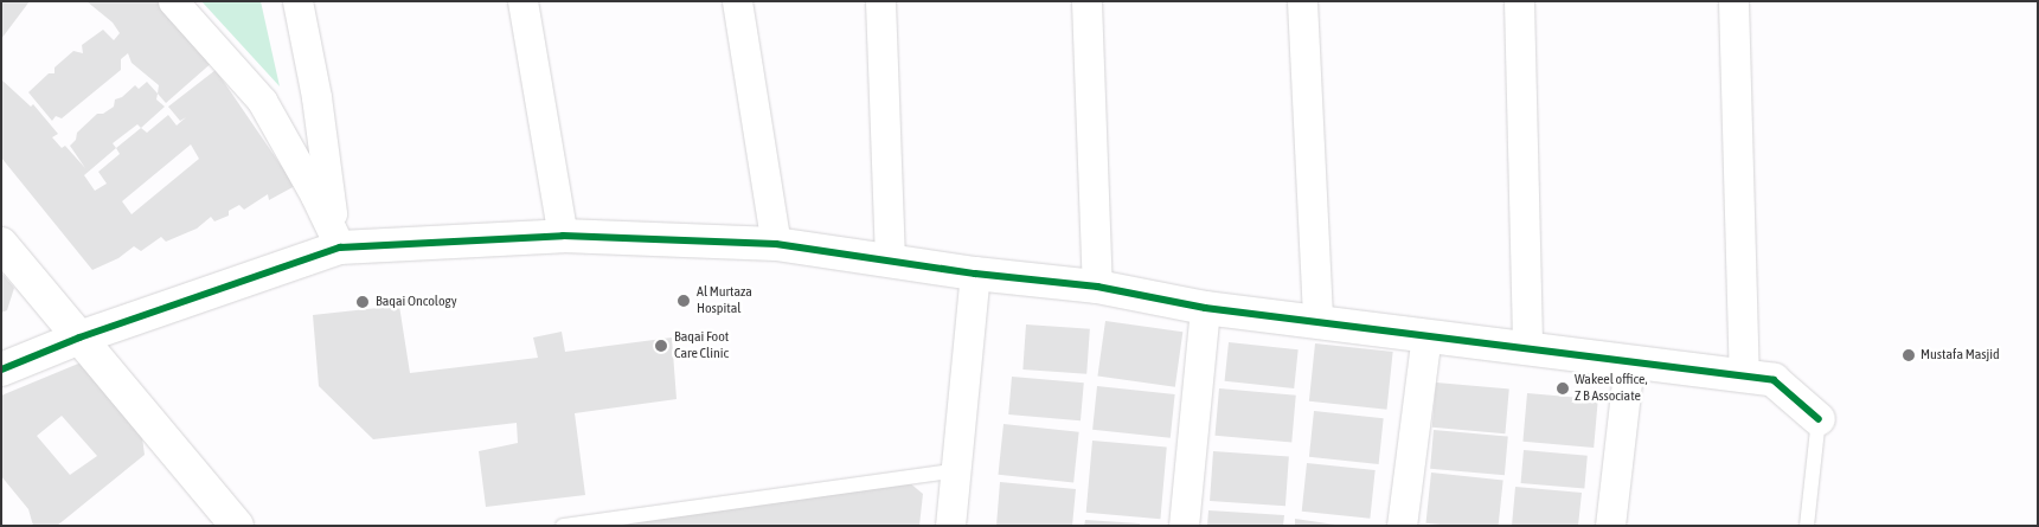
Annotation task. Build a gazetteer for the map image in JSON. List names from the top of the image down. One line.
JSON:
{"places":["Al Murtaza Hospital","Baqai Oncology","Baqai Foot Care Clinic","Mustafa Masjid","Wakeel office, Z B Associate"]}
